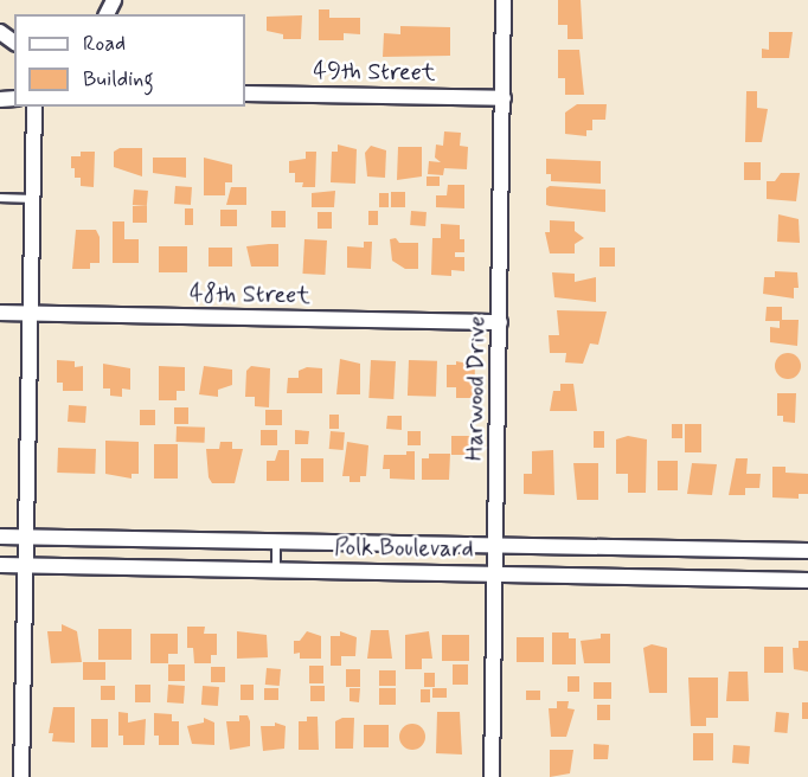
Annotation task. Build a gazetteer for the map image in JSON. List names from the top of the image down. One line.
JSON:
{"streets":{"street":["49th Street","48th Street","Harwood Drive","Polk Boulevard"]},"crossings":[["49th Street","Harwood Drive"],["48th Street","Harwood Drive"],["Harwood Drive","Polk Boulevard"]],"legend":["Road","Building"]}
